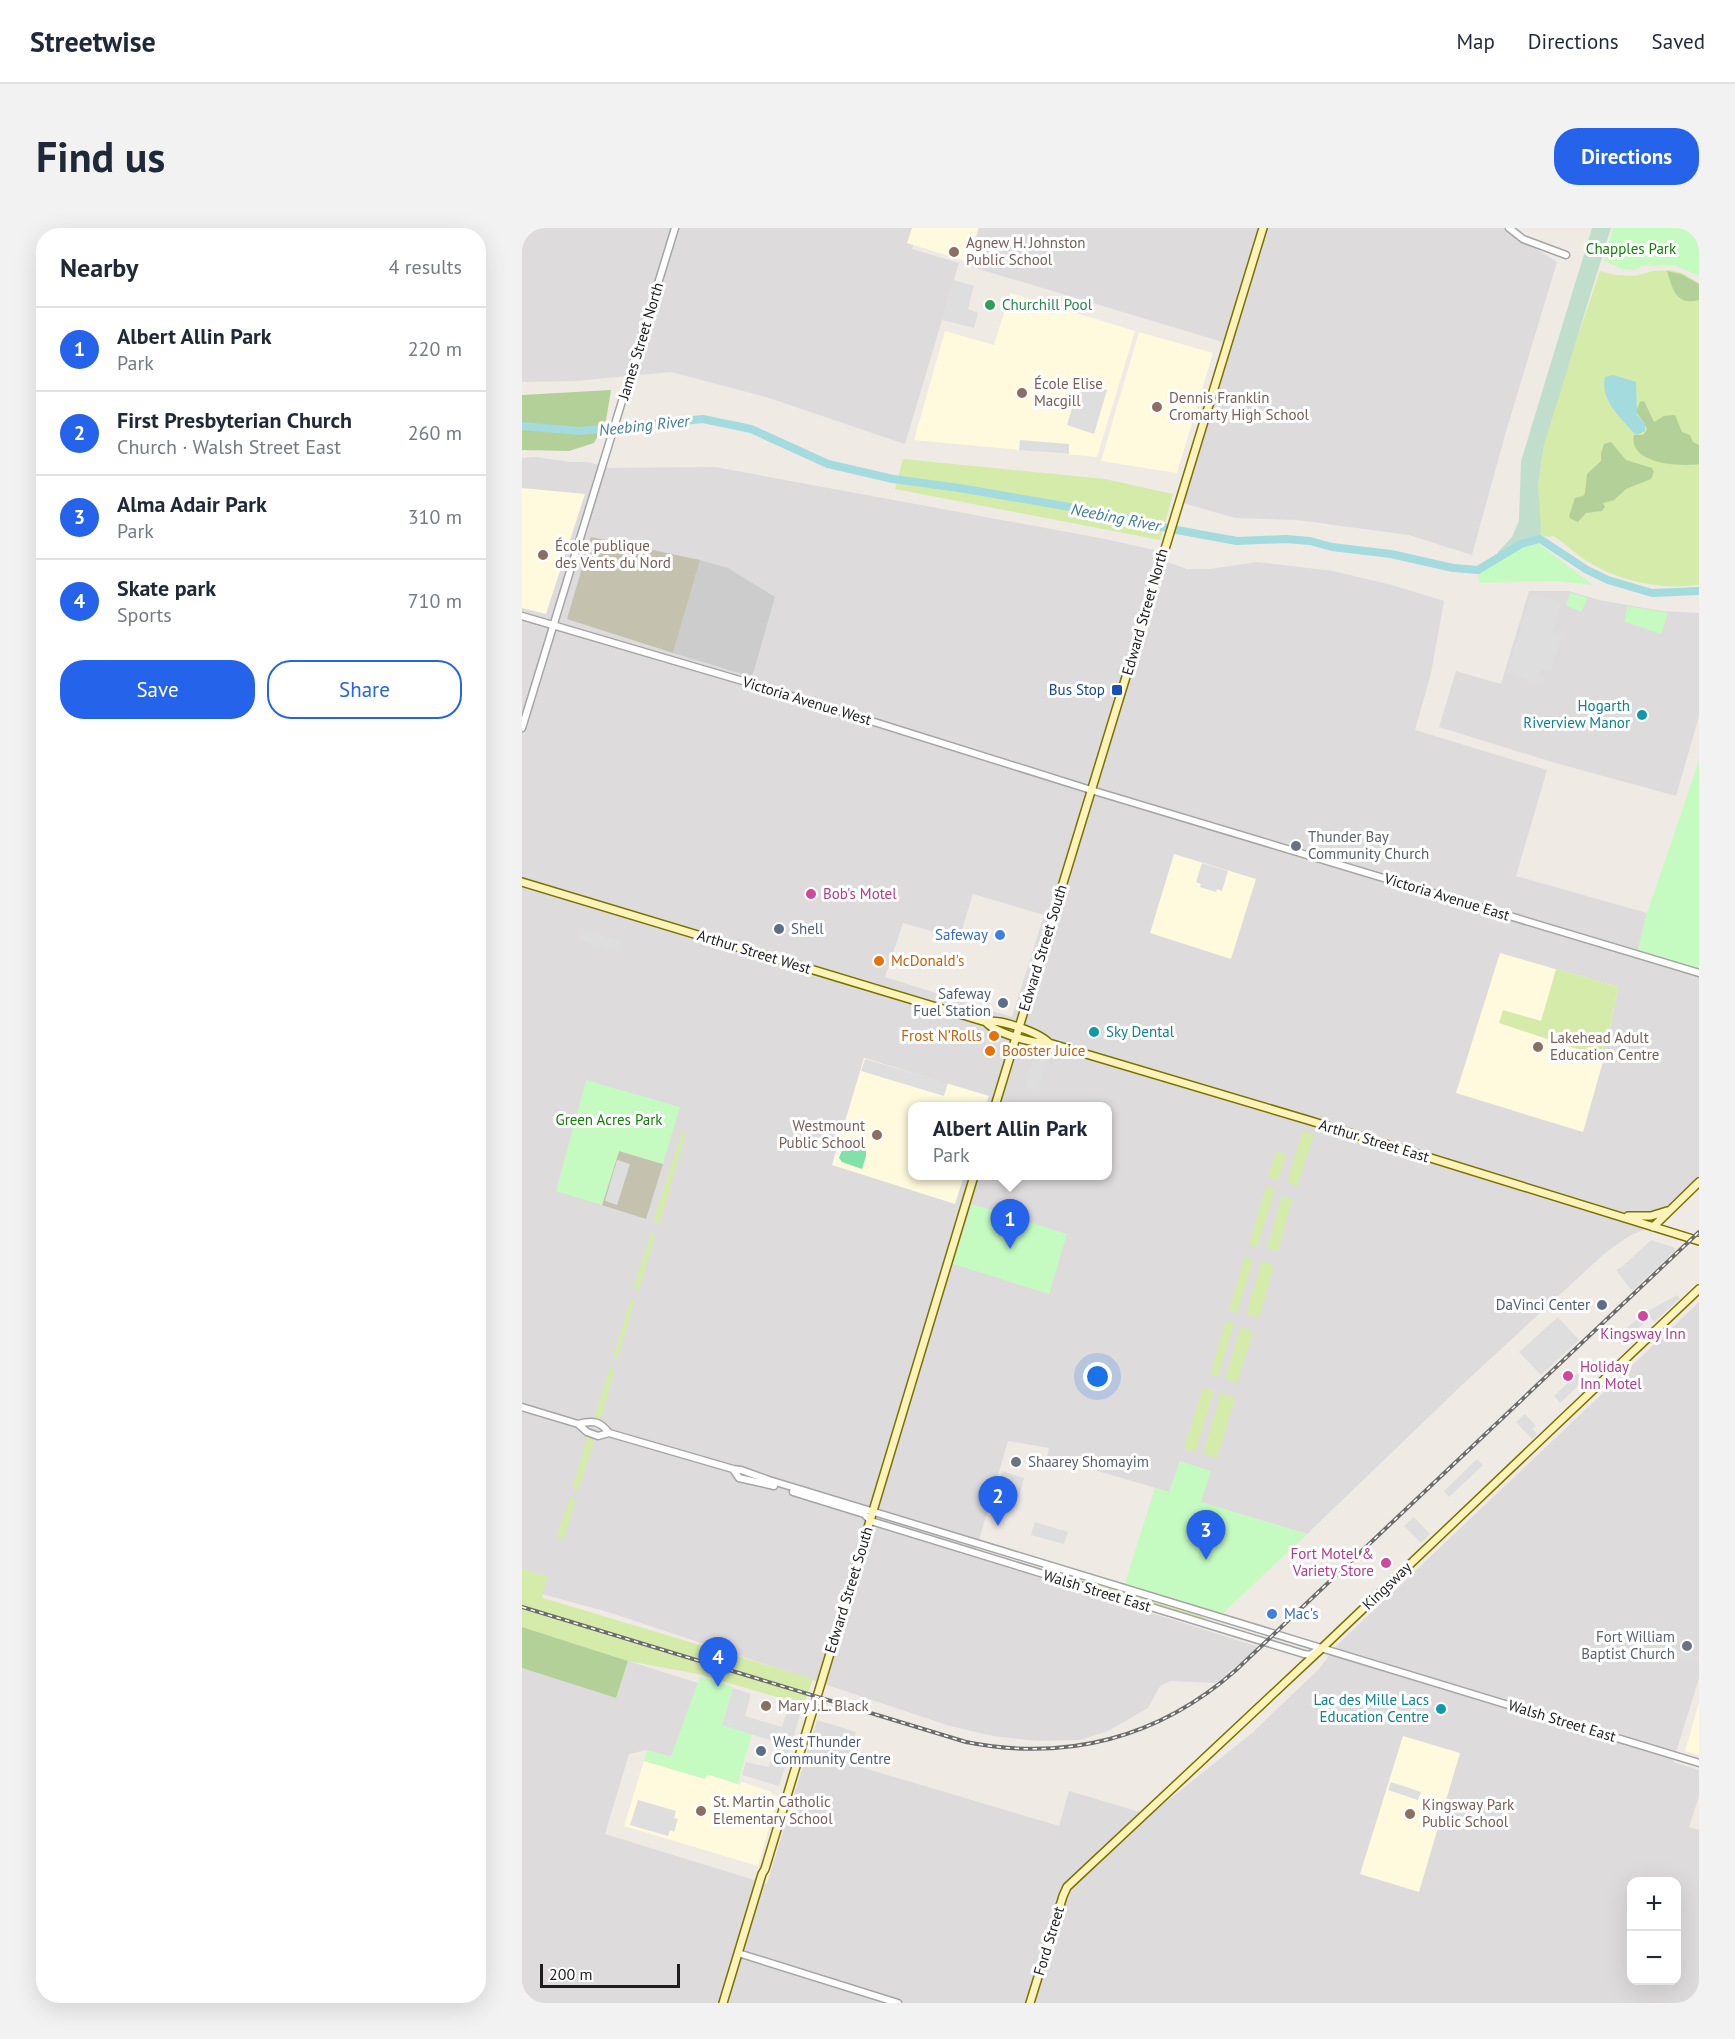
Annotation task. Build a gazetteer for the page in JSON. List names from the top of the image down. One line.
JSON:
{"streets":{"main road":["Edward Street North","Edward Street South","Arthur Street West","Arthur Street East","Kingsway","Ford Street"],"street":["James Street North","Victoria Avenue West","Victoria Avenue East","Walsh Street East"]},"crossings":[["James Street North","Victoria Avenue West"],["Edward Street North","Victoria Avenue West"],["Edward Street North","Victoria Avenue East"],["Edward Street North","Edward Street South"],["Victoria Avenue West","Victoria Avenue East"],["Victoria Avenue West","Edward Street South"],["Victoria Avenue East","Edward Street South"],["Edward Street South","Arthur Street West"],["Edward Street South","Arthur Street East"],["Edward Street South","Walsh Street East"],["Arthur Street West","Arthur Street East"],["Kingsway","Walsh Street East"],["Kingsway","Ford Street"]],"water":["Neebing River"],"parks":["Chapples Park","Green Acres Park"],"places":{"other":["Agnew H. Johnston Public School","Churchill Pool","École Elise Macgill","Dennis Franklin Cromarty High School","École publique des Vents du Nord","Hogarth Riverview Manor","Thunder Bay Community Church","Bob's Motel","Shell","Safeway","McDonald's","Safeway Fuel Station","Sky Dental","Frost N’Rolls","Lakehead Adult Education Centre","Booster Juice","Westmount Public School","DaVinci Center","Kingsway Inn","Holiday Inn Motel","Shaarey Shomayim","Fort Motel & Variety Store","Mac's","Fort William Baptist Church","Mary J.L. Black","Lac des Mille Lacs Education Centre","West Thunder Community Centre","St. Martin Catholic Elementary School","Kingsway Park Public School"],"transit":["Bus Stop"]},"scale_bar":"200 m","page":{"header":"Streetwise","nav":["Map","Directions","Saved"],"buttons":["Directions",["Save","Share"]],"title":"Find us","heading":["Nearby","4 results"],"list":[{"mark":"1","name":"Albert Allin Park","note":"Park","value":"220 m"},{"mark":"2","name":"First Presbyterian Church","note":"Church · Walsh Street East","value":"260 m"},{"mark":"3","name":"Alma Adair Park","note":"Park","value":"310 m"},{"mark":"4","name":"Skate park","note":"Sports","value":"710 m"}],"popup":["Albert Allin Park","Park"],"pins":["1","2","3","4"],"map_buttons":["+","−"],"scale":"200 m"}}
